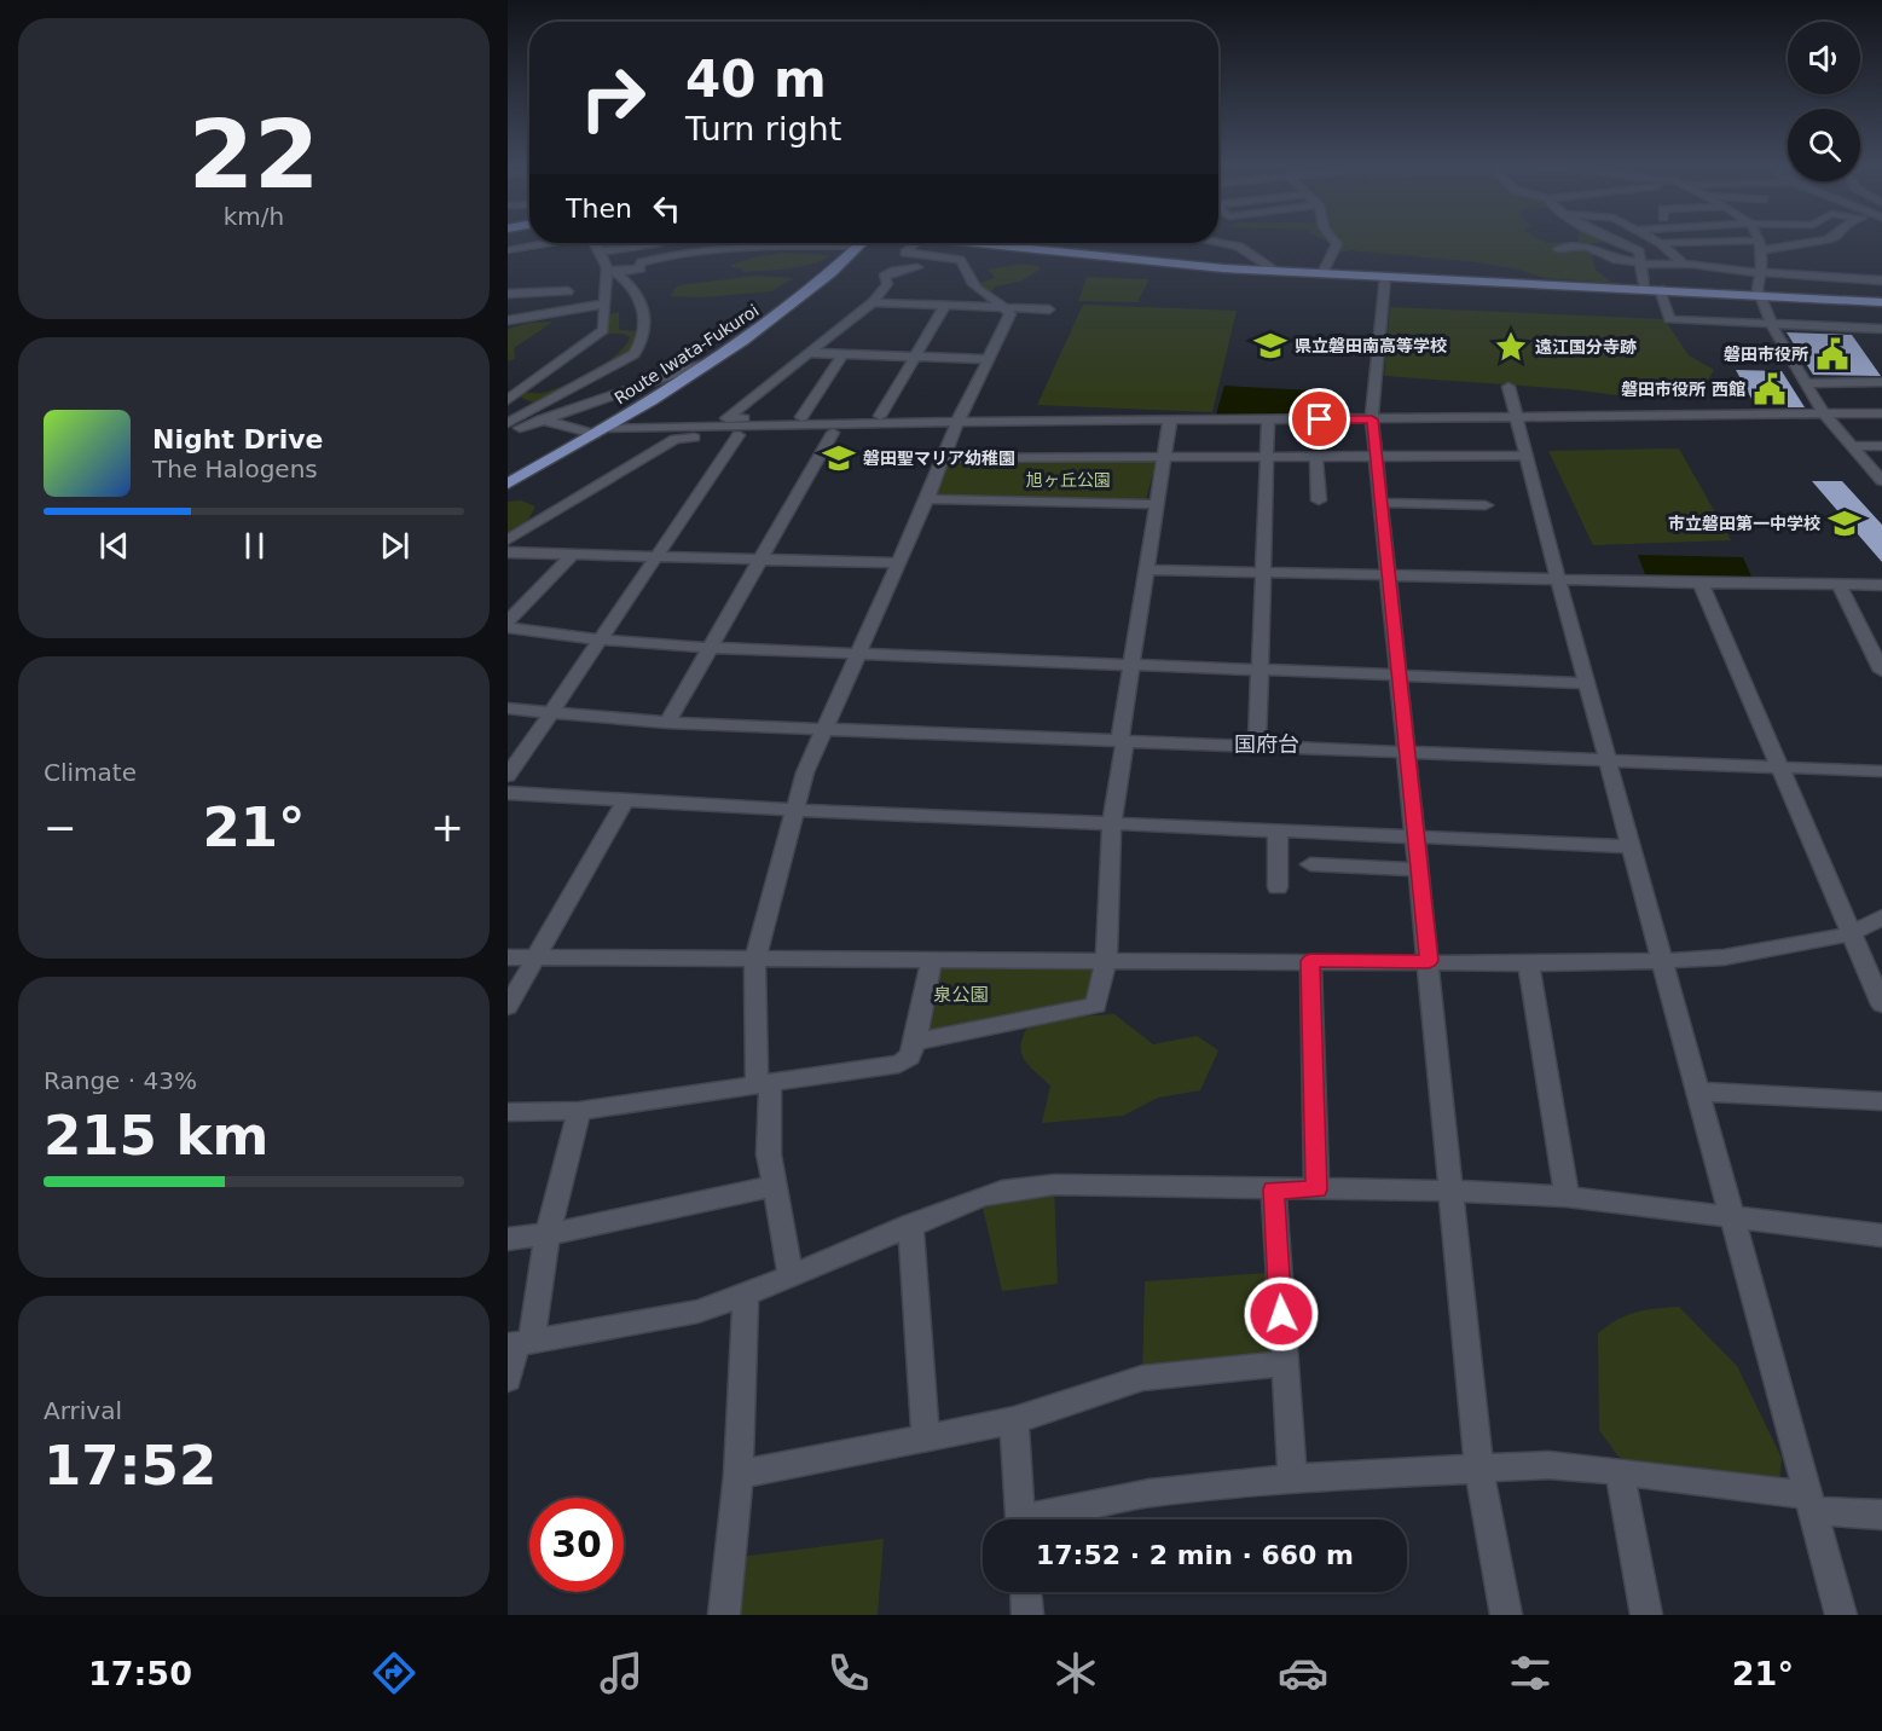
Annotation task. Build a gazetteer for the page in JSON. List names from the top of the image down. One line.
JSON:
{"streets":{"main road":["Route Iwata-Fukuroi"]},"districts":["国府台"],"parks":["旭ヶ丘公園","泉公園"],"places":{"school or university":["県立磐田南高等学校","磐田聖マリア幼稚園","市立磐田第一中学校"],"place":["遠江国分寺跡"],"public building":["磐田市役所","磐田市役所 西館"]},"page":{"tile":[["22","km/h"],"Climate",["Range · 43%","215 km"],["Arrival","17:52"]],"turn":["40 m","Turn right"],"then":"Then","song":["Night Drive","The Halogens"],"heat":["−","21°","+"],"limit":"30","trip":"17:52 · 2 min · 660 m","tabs":["17:50","21°"]}}
